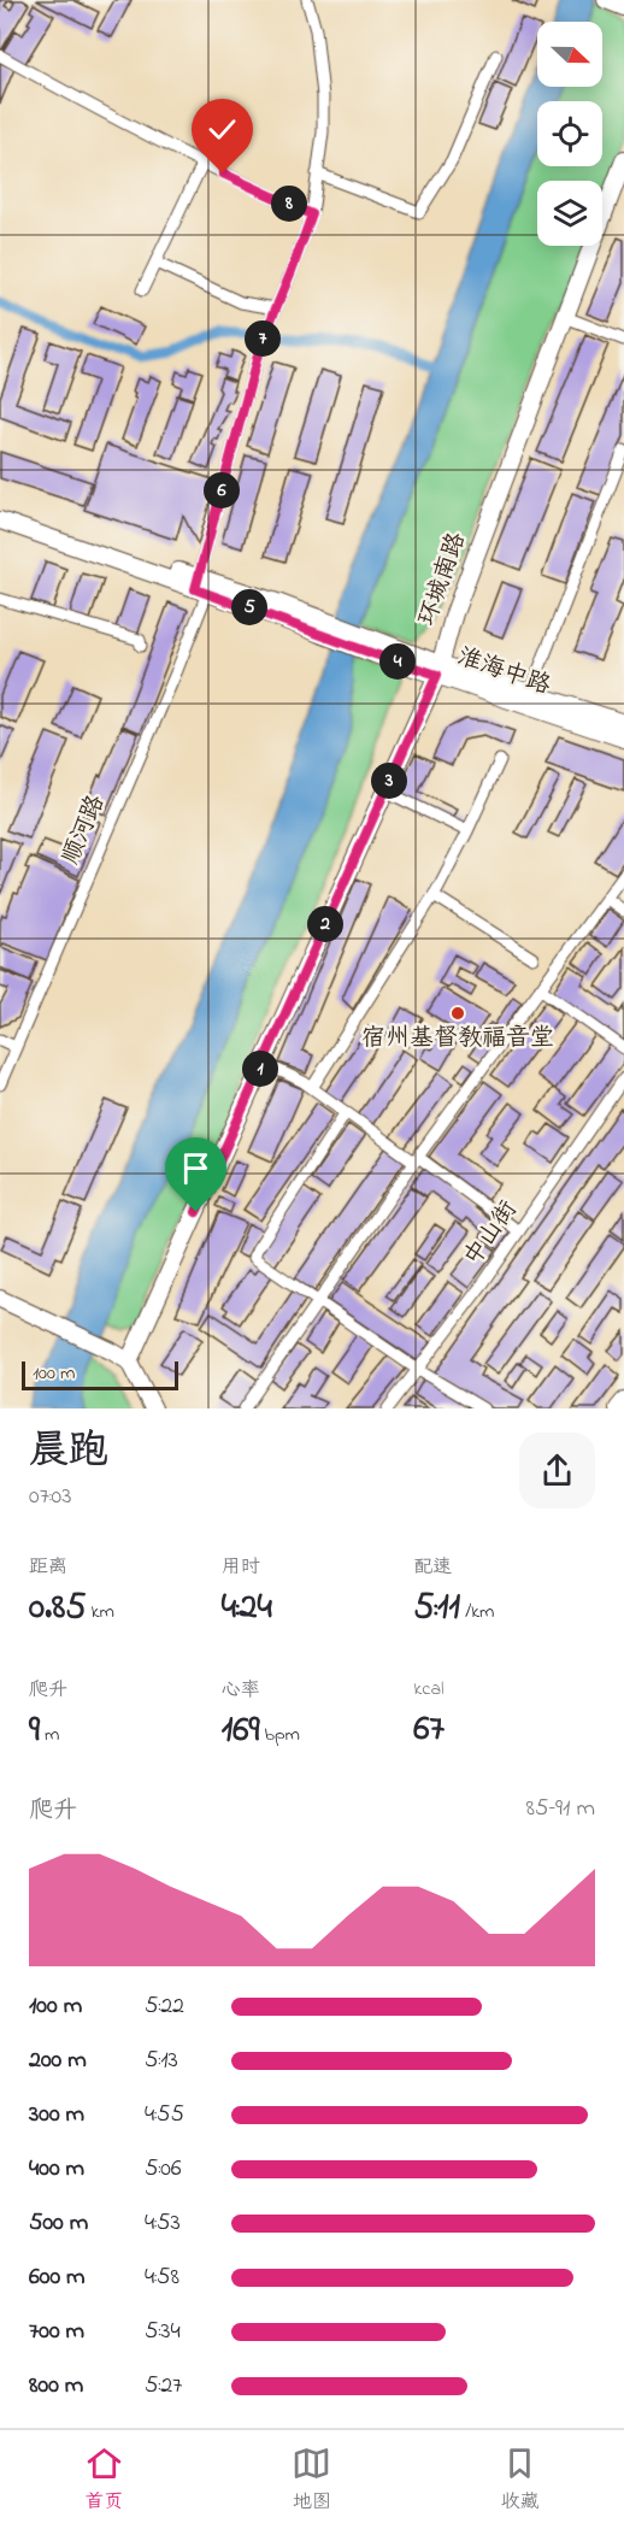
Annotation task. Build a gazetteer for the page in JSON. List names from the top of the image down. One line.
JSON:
{"streets":{"main road":["环城南路","淮海中路"],"street":["顺河路","中山街"]},"crossings":[["环城南路","淮海中路"],["淮海中路","顺河路"]],"places":["宿州基督教福音堂"],"scale_bar":"100 m","north":"right","page":{"pins":["8","7","6","5","4","3","2","1"],"scale":"100 m","heading":["晨跑","07:03"],"stats":[["距离","0.85 km"],["用时","4:24"],["配速","5:11 /km"],["爬升","9 m"],["心率","169 bpm"],["kcal","67"]],"chart":["爬升","85–91 m"],"list":[{"name":"100 m","note":"5:22"},{"name":"200 m","note":"5:13"},{"name":"300 m","note":"4:55"},{"name":"400 m","note":"5:06"},{"name":"500 m","note":"4:53"},{"name":"600 m","note":"4:58"},{"name":"700 m","note":"5:34"},{"name":"800 m","note":"5:27"}],"tabs":["首页","地图","收藏"]}}
